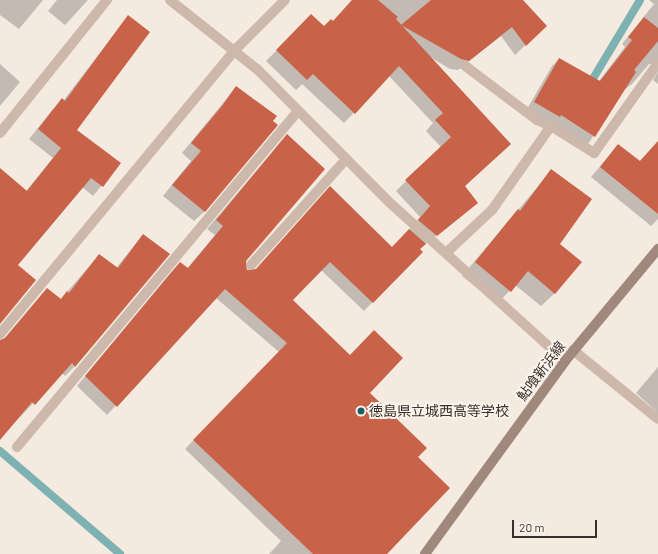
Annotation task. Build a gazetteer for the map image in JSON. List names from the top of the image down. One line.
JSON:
{"streets":{"main road":["鮎喰新浜線"]},"places":["徳島県立城西高等学校"],"scale_bar":"20 m"}
